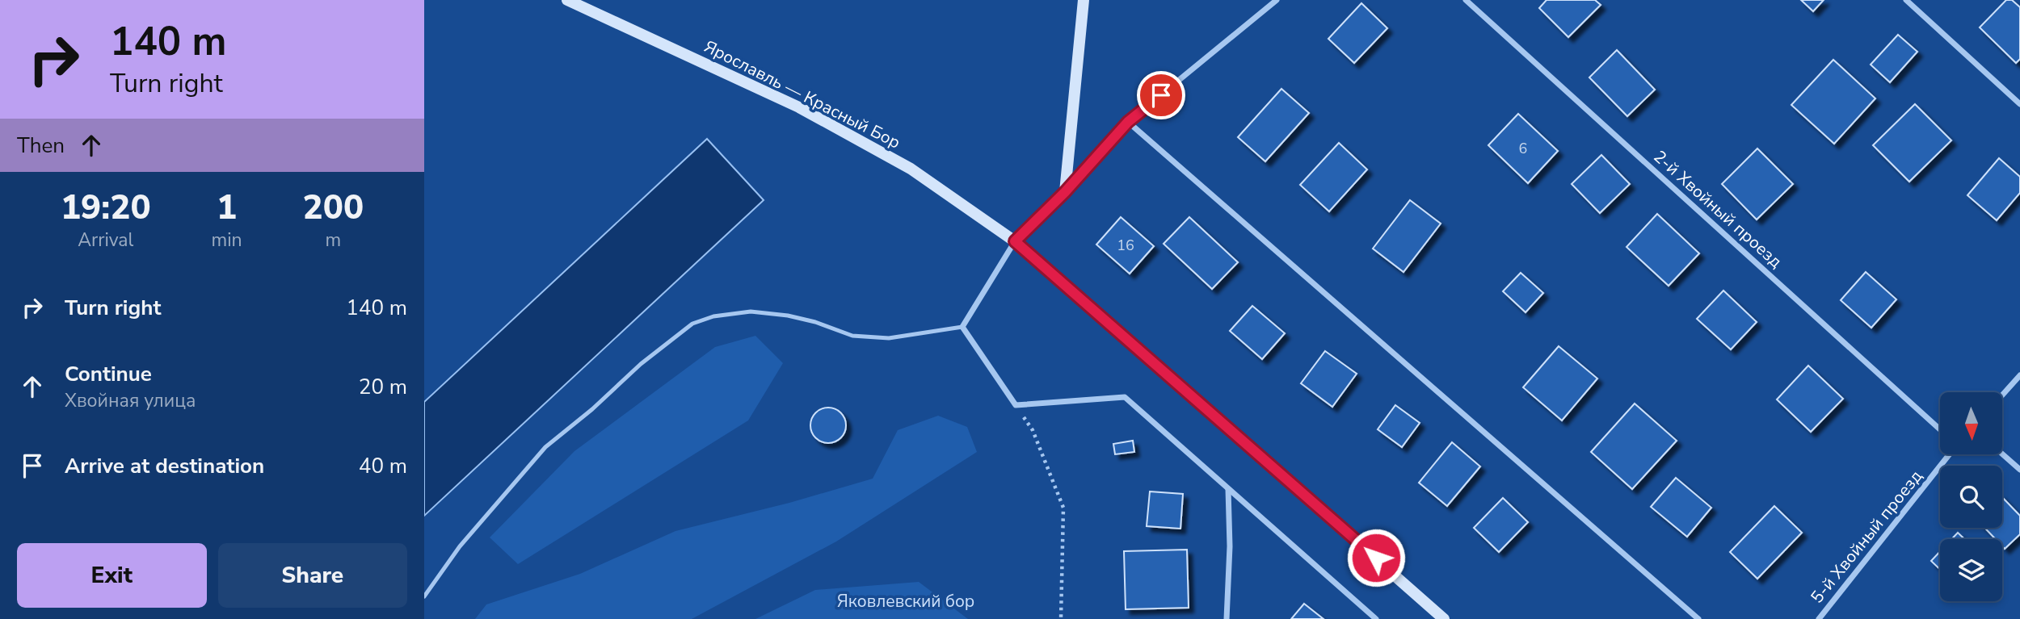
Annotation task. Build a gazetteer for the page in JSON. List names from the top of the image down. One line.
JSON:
{"streets":{"street":["Ярославль — Красный Бор","2-й Хвойный проезд","5-й Хвойный проезд"]},"parks":["Яковлевский бор"],"house_numbers":["6","16"],"north":"bottom","page":{"turn":["140 m","Turn right"],"then":"Then","eta":["19:20","Arrival","1","min","200","m"],"list":[{"name":"Turn right","value":"140 m"},{"name":"Continue","note":"Хвойная улица","value":"20 m"},{"name":"Arrive at destination","value":"40 m"}],"buttons":["Exit","Share"]}}
